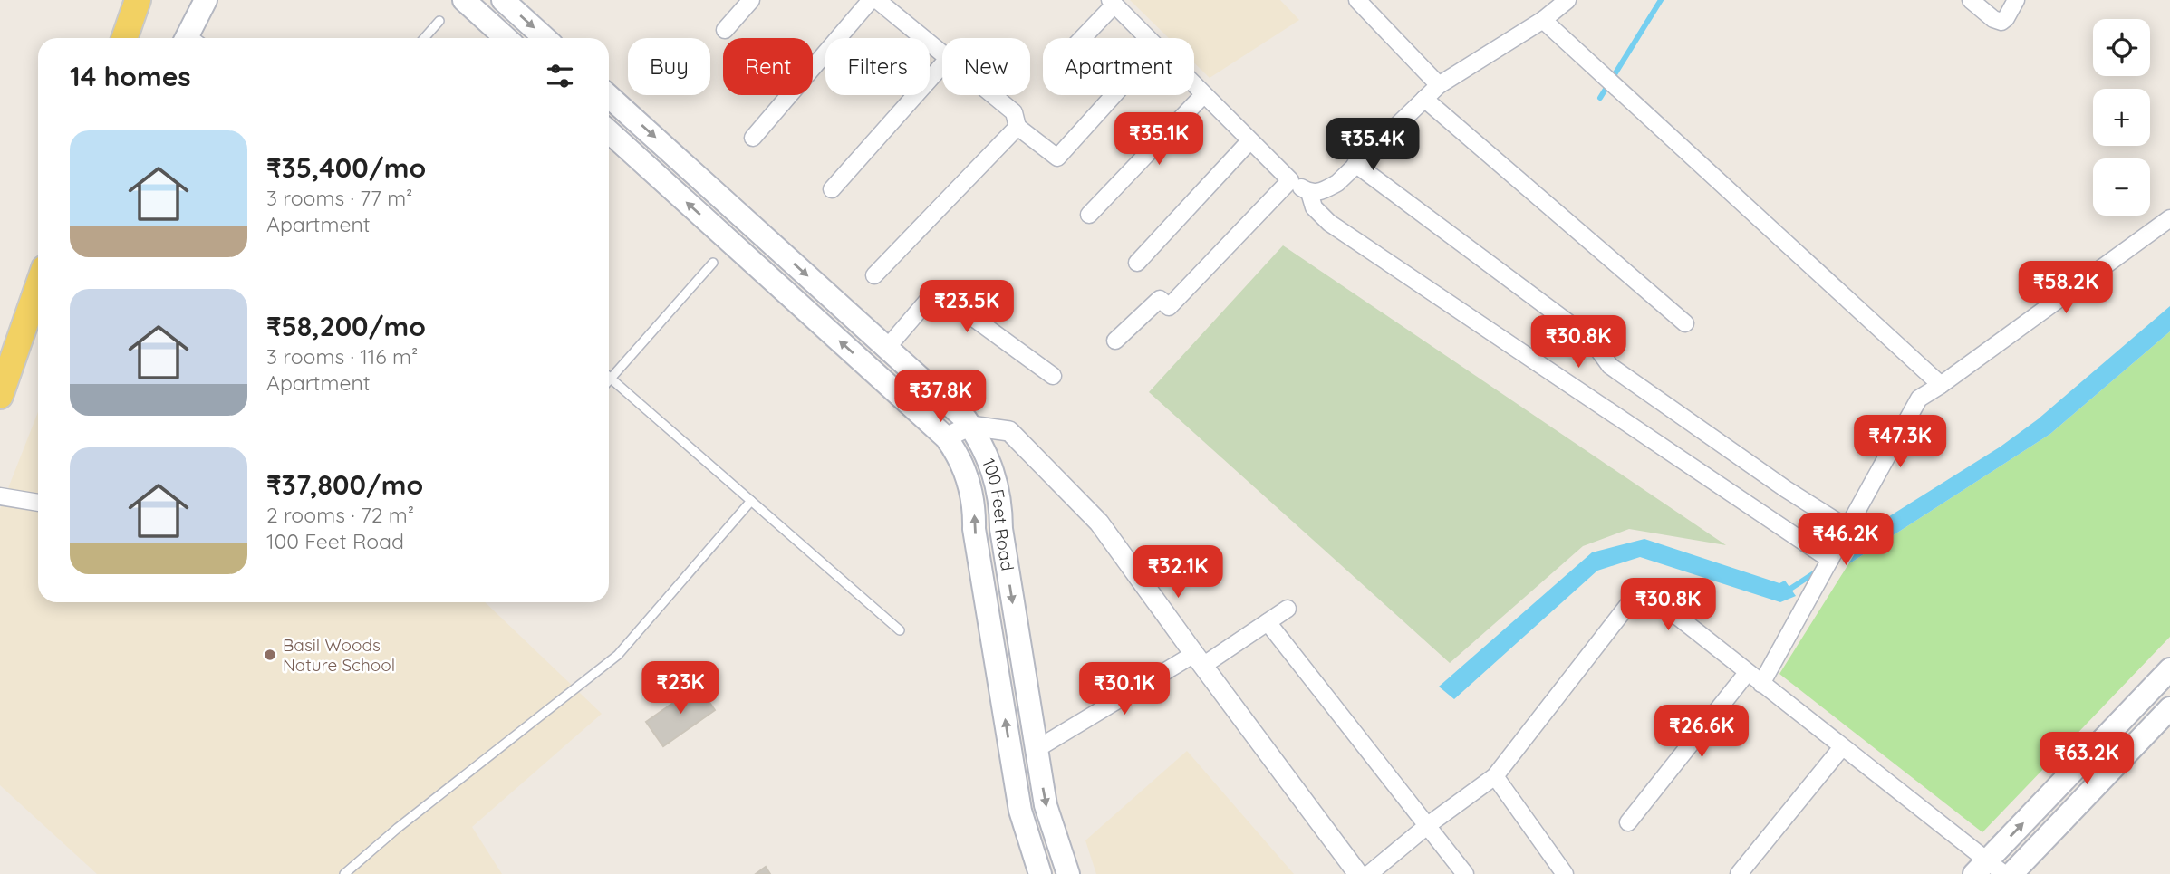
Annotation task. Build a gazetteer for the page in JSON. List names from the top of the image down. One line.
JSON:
{"streets":{"main road":["100 Feet Road"]},"places":["Basil Woods Nature School"],"page":{"map_buttons":["+","−"],"chip":["Buy","Rent","Filters","New","Apartment"],"heading":"14 homes","price":["₹35.1K","₹35.4K","₹58.2K","₹23.5K","₹30.8K","₹37.8K","₹47.3K","₹46.2K","₹32.1K","₹30.8K","₹23K","₹30.1K","₹26.6K","₹63.2K"],"list":[{"name":"₹35,400/mo","note":"3 rooms · 77 m² · Apartment"},{"name":"₹58,200/mo","note":"3 rooms · 116 m² · Apartment"},{"name":"₹37,800/mo","note":"2 rooms · 72 m² · 100 Feet Road"}]}}
